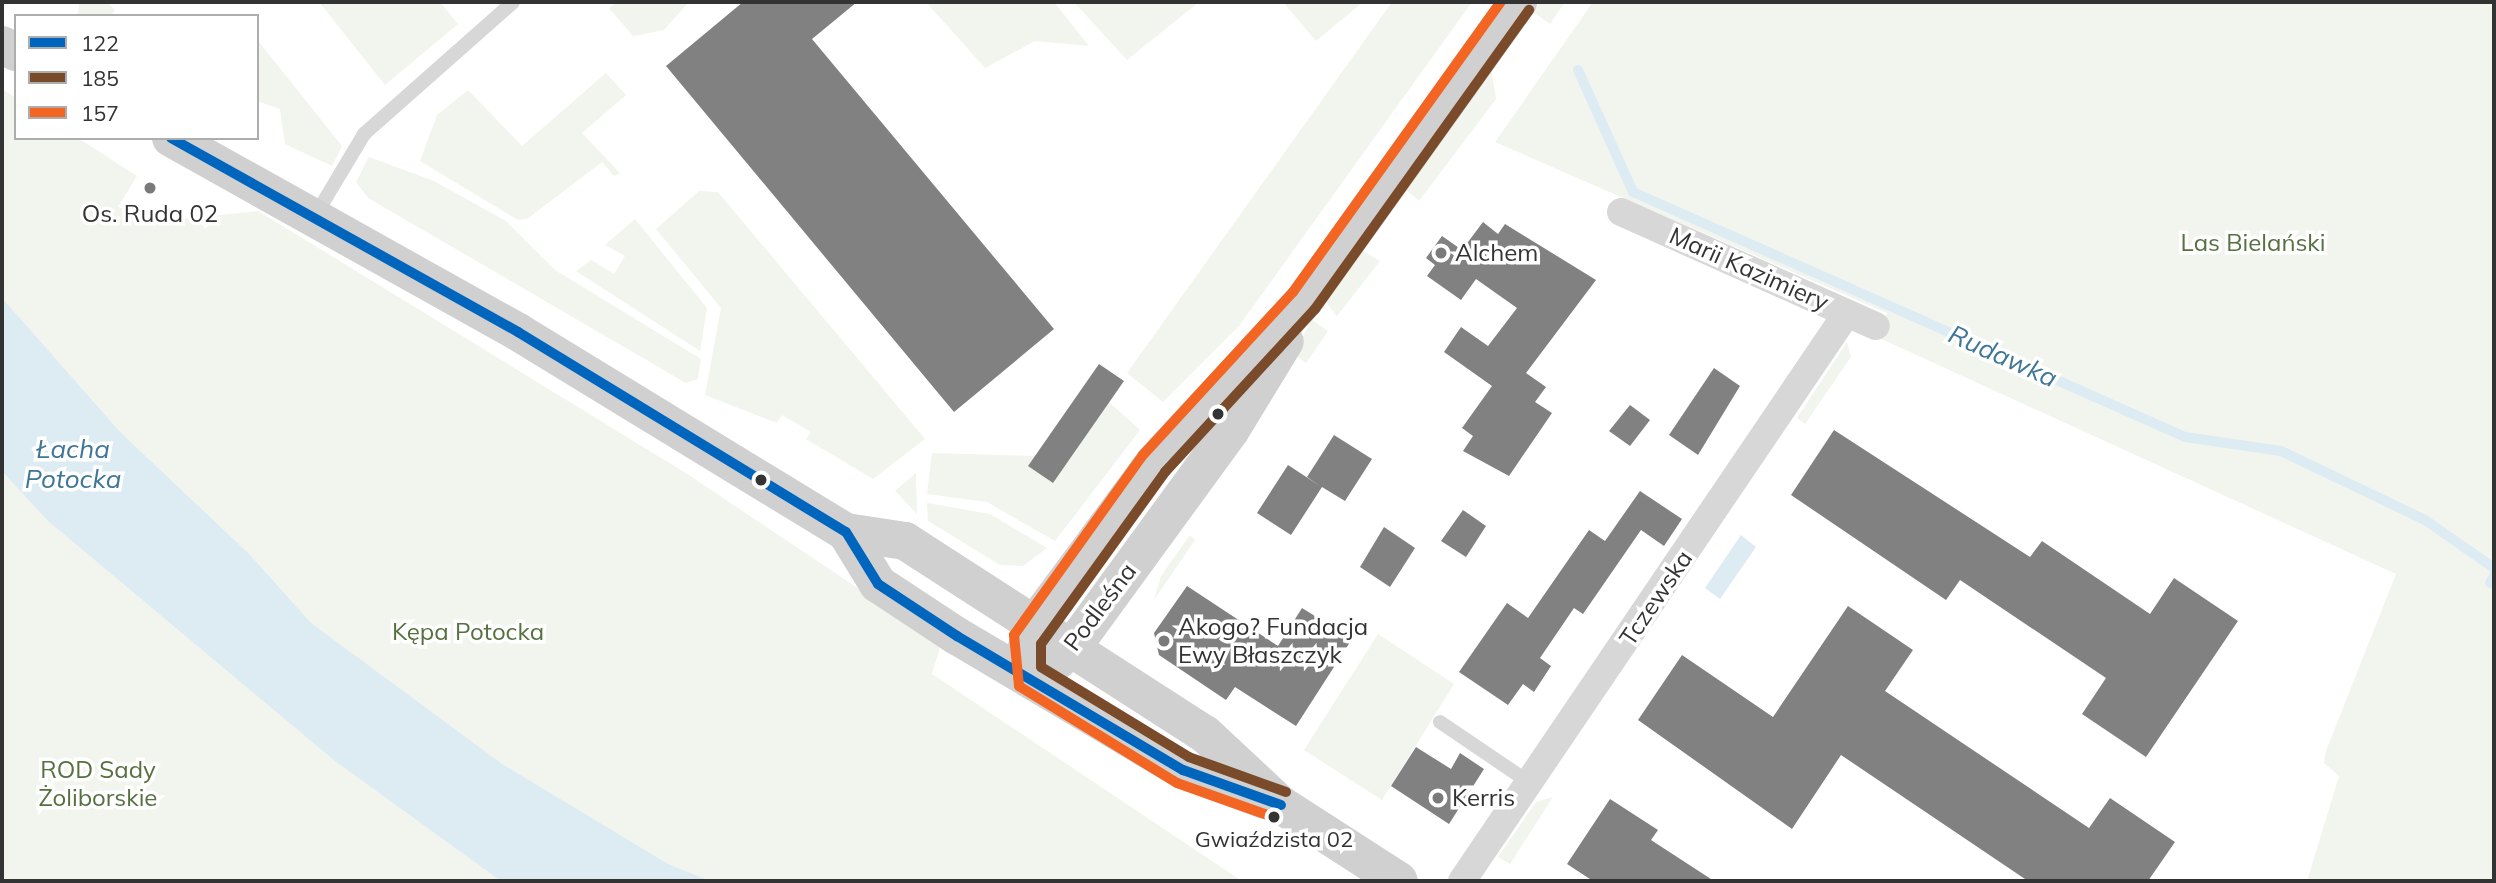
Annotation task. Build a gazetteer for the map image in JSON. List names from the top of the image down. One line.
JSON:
{"streets":{"street":["Marii Kazimiery","Tczewska","Podleśna"]},"crossings":[["Marii Kazimiery","Tczewska"]],"water":["Rudawka","Łacha Potocka"],"parks":["Las Bielański","Kępa Potocka","ROD Sady Żoliborskie"],"places":["Os. Ruda 02","Alchem","Akogo? Fundacja Ewy Błaszczyk","Kerris","Gwiaździsta 02"],"lines":["transit line 157","transit line 185","transit line 122"],"legend":["122","185","157"]}
